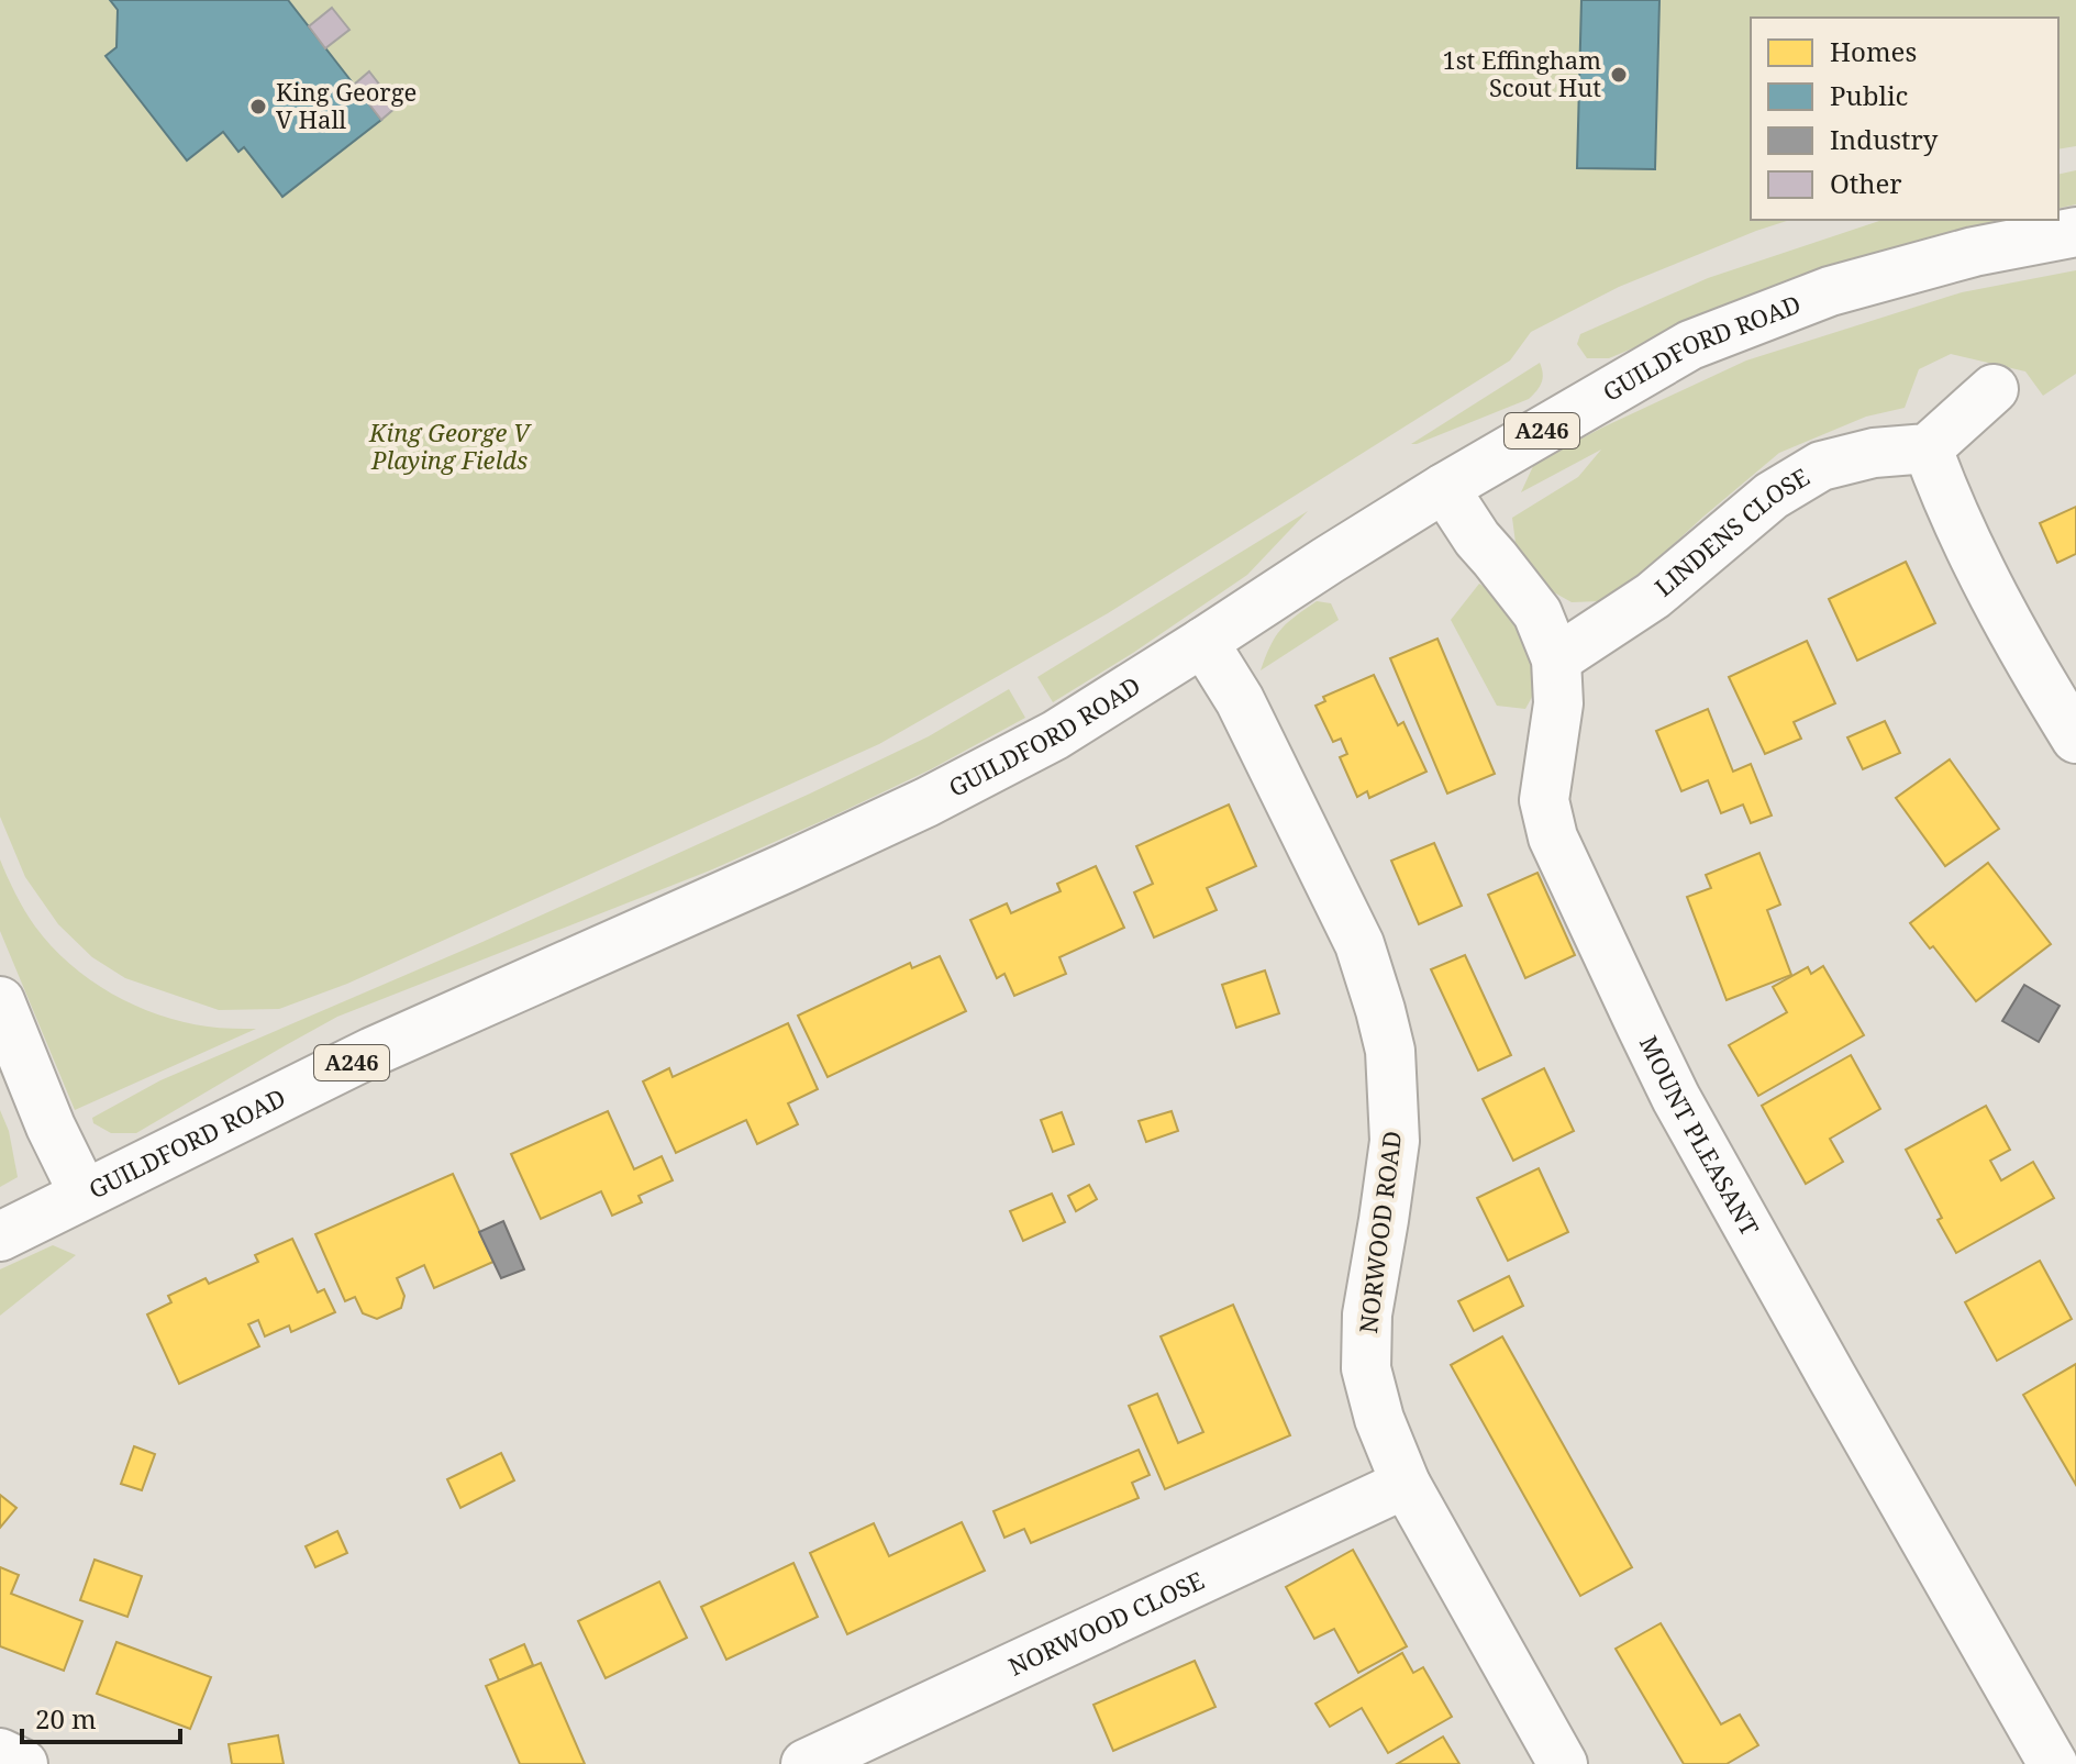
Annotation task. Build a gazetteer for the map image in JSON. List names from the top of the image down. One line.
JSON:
{"streets":{"street":["GUILDFORD ROAD","A246","LINDENS CLOSE","MOUNT PLEASANT","NORWOOD ROAD","NORWOOD CLOSE"]},"crossings":[["GUILDFORD ROAD","MOUNT PLEASANT"],["GUILDFORD ROAD","NORWOOD ROAD"],["LINDENS CLOSE","MOUNT PLEASANT"],["NORWOOD ROAD","NORWOOD CLOSE"]],"parks":["King George V Playing Fields"],"places":["1st Effingham Scout Hut","King George V Hall"],"legend":["Homes","Public","Industry","Other"],"scale_bar":"20 m"}
